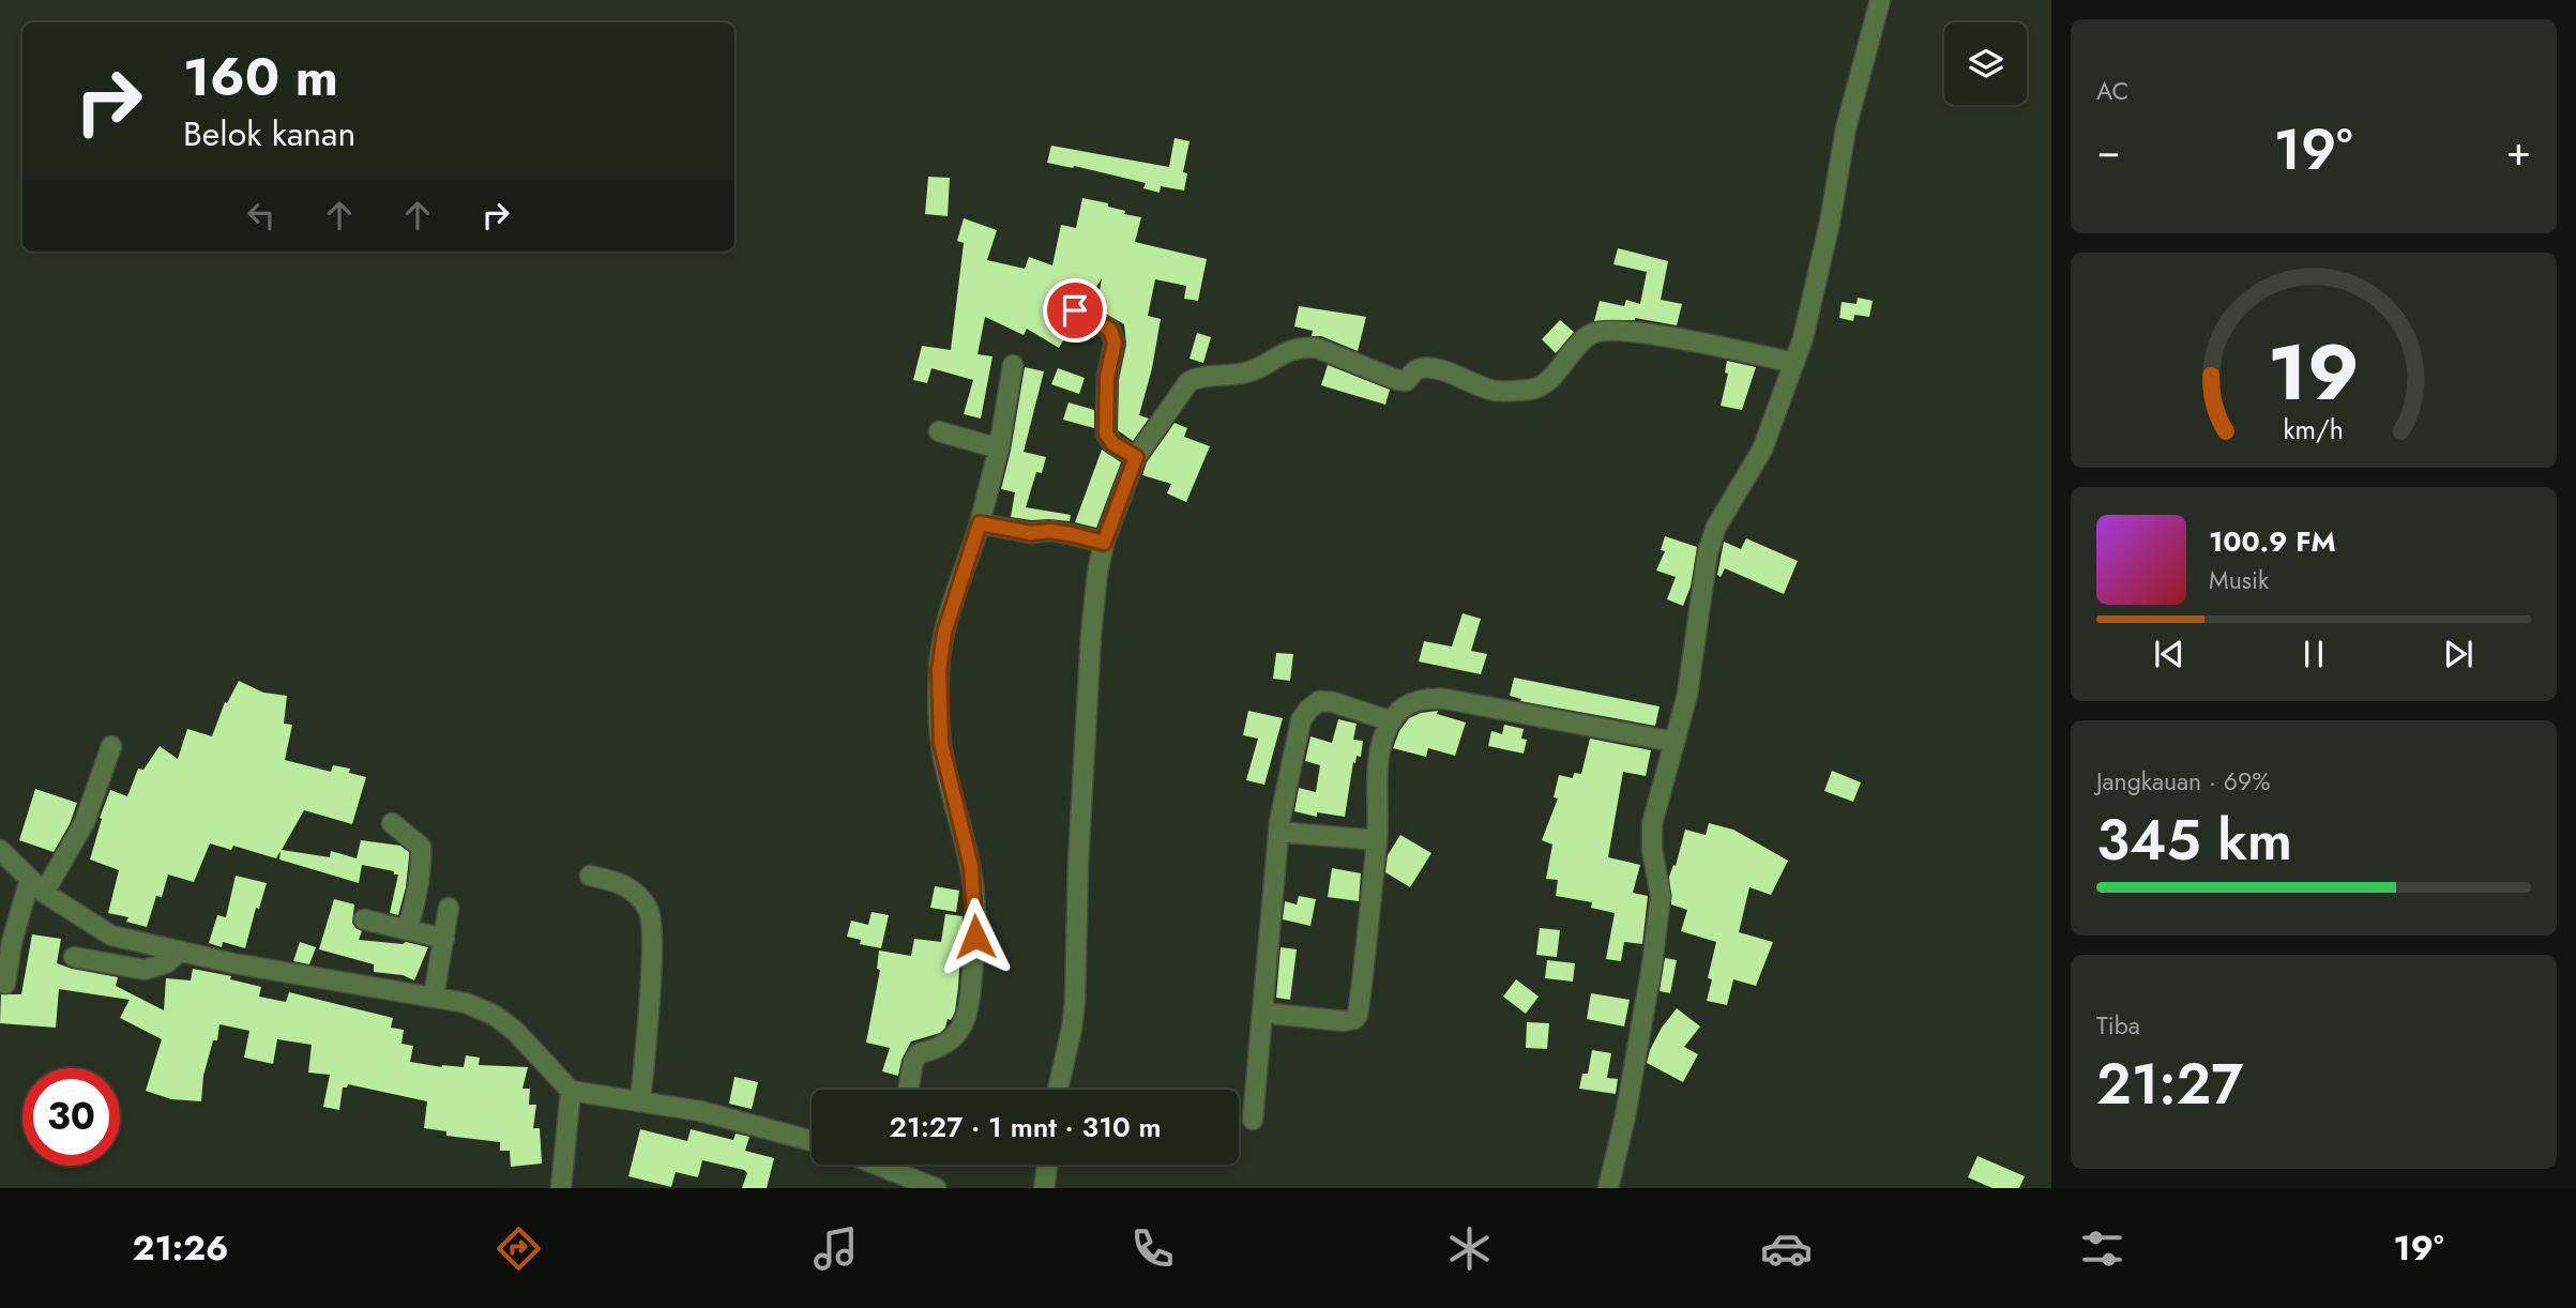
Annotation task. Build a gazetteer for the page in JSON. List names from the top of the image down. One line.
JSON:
{"page":{"tile":["AC",["Jangkauan · 69%","345 km"],["Tiba","21:27"]],"turn":["160 m","Belok kanan"],"heat":["−","19°","+"],"song":["100.9 FM","Musik"],"limit":"30","trip":"21:27 · 1 mnt · 310 m","tabs":["21:26","19°"],"gauge":["19","km/h"]}}
